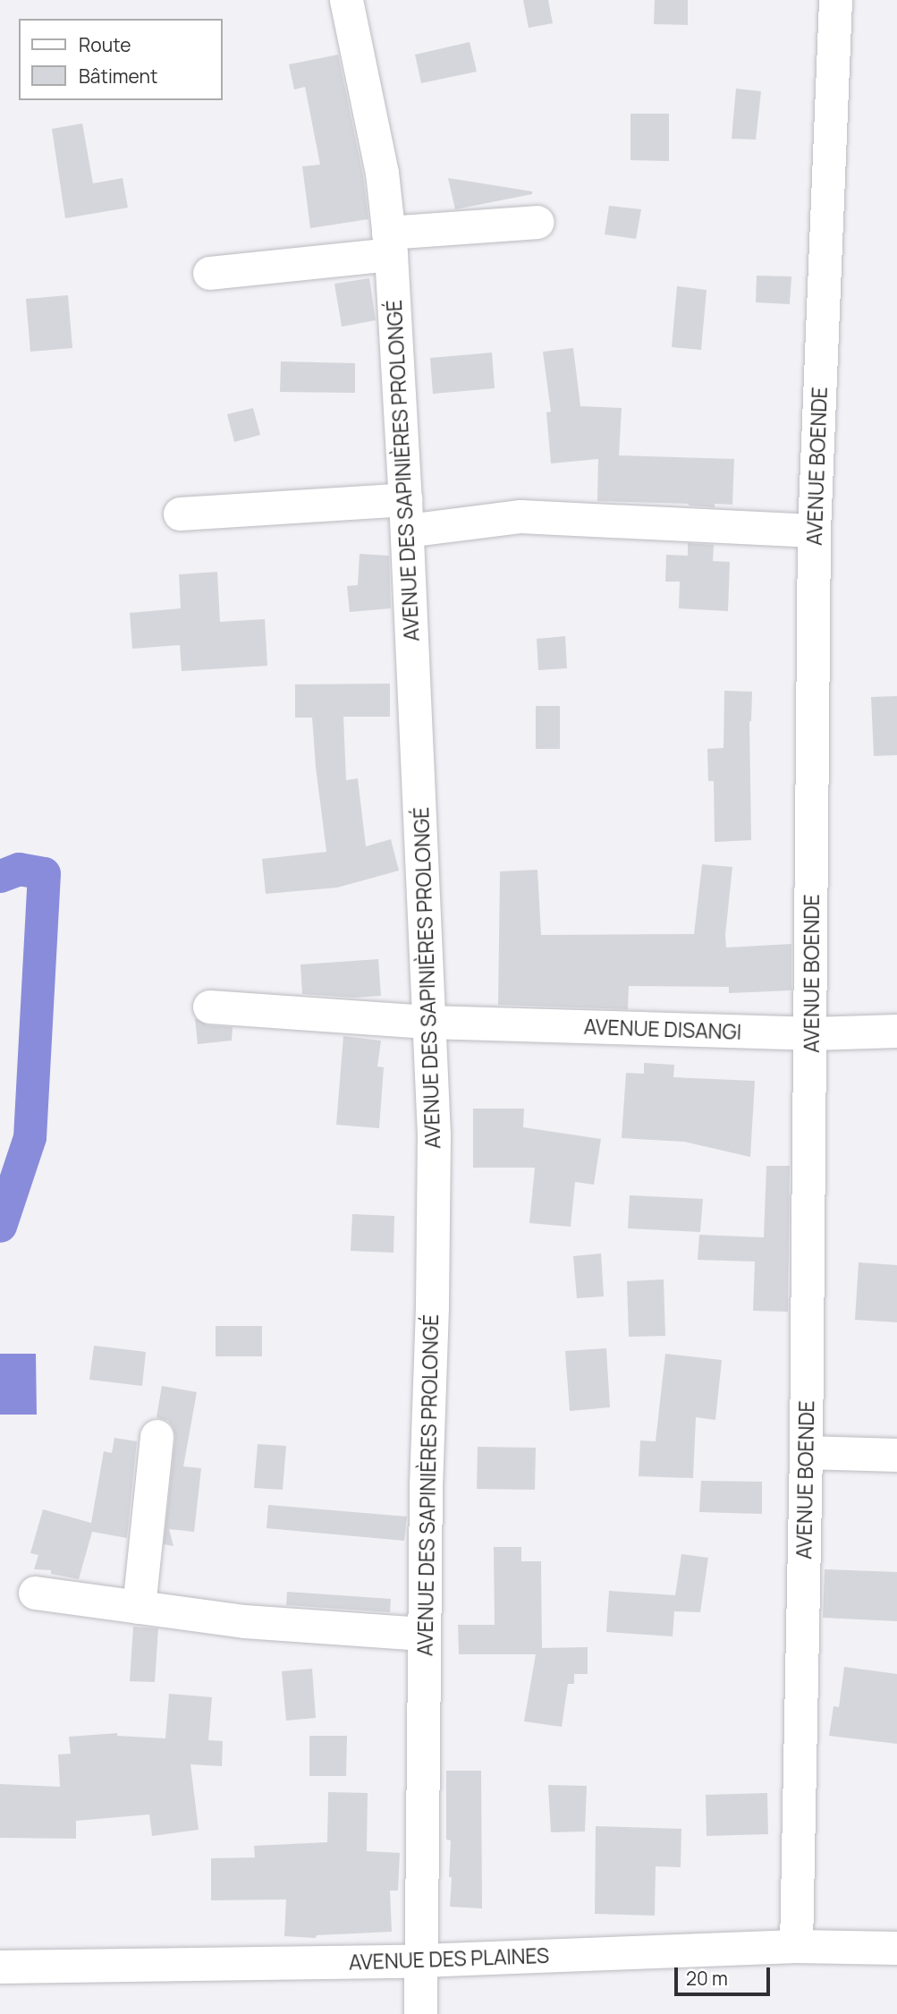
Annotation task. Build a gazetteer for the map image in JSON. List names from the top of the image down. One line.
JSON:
{"streets":{"street":["AVENUE BOENDE","AVENUE DES SAPINIÈRES PROLONGÉ","AVENUE DISANGI","AVENUE DES PLAINES"]},"crossings":[["AVENUE BOENDE","AVENUE DISANGI"],["AVENUE BOENDE","AVENUE DES PLAINES"],["AVENUE DES SAPINIÈRES PROLONGÉ","AVENUE DISANGI"],["AVENUE DES SAPINIÈRES PROLONGÉ","AVENUE DES PLAINES"]],"legend":["Route","Bâtiment"],"scale_bar":"20 m"}
